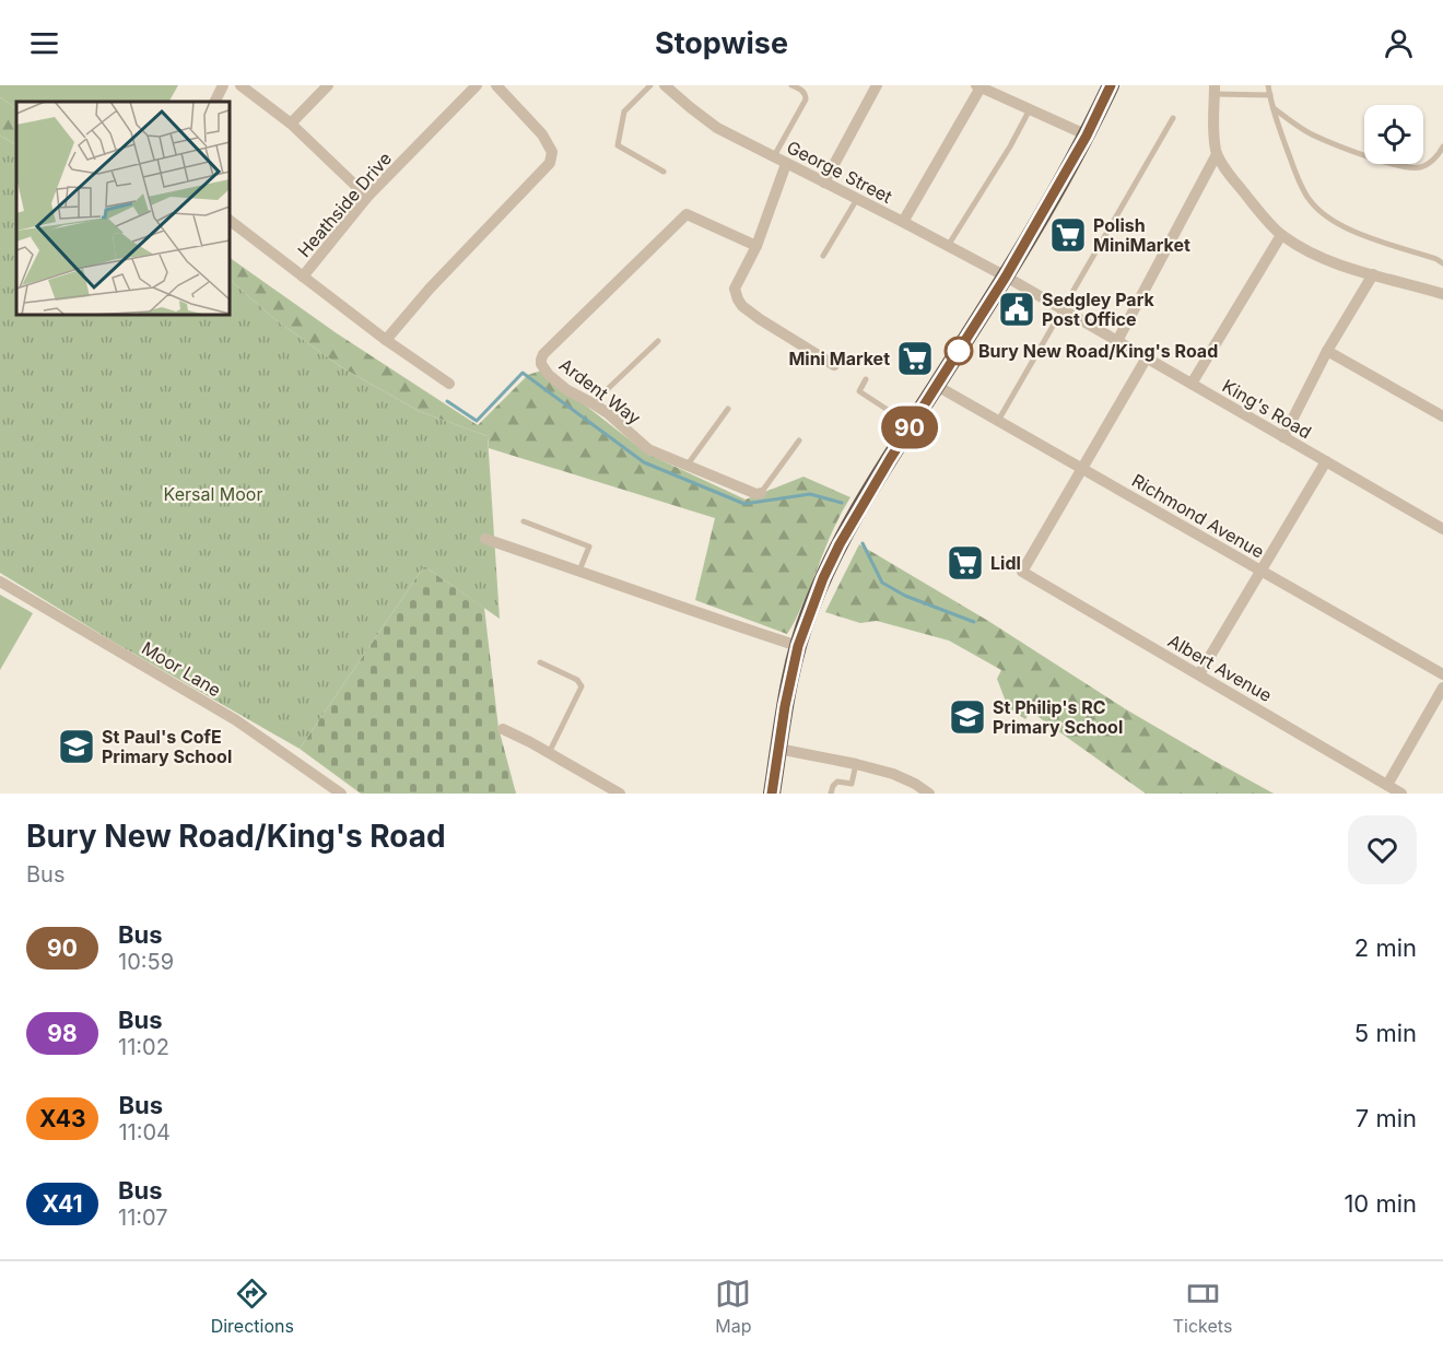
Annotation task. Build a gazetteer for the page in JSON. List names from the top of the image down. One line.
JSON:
{"streets":{"street":["George Street","Heathside Drive","Ardent Way","King's Road","Richmond Avenue","Albert Avenue","Moor Lane"]},"crossings":[["George Street","King's Road"],["Richmond Avenue","Albert Avenue"]],"parks":["Kersal Moor"],"places":{"supermarket":["Polish MiniMarket","Mini Market","Lidl"],"public building":["Sedgley Park Post Office"],"other":["Bury New Road/King's Road"],"school or university":["St Philip's RC Primary School","St Paul's CofE Primary School"]},"lines":["bus line 90"],"page":{"header":"Stopwise","on_map":"90","heading":["Bury New Road/King's Road","Bus"],"list":[{"mark":"90","name":"Bus","note":"10:59","value":"2 min"},{"mark":"98","name":"Bus","note":"11:02","value":"5 min"},{"mark":"X43","name":"Bus","note":"11:04","value":"7 min"},{"mark":"X41","name":"Bus","note":"11:07","value":"10 min"}],"tabs":["Directions","Map","Tickets"]}}
